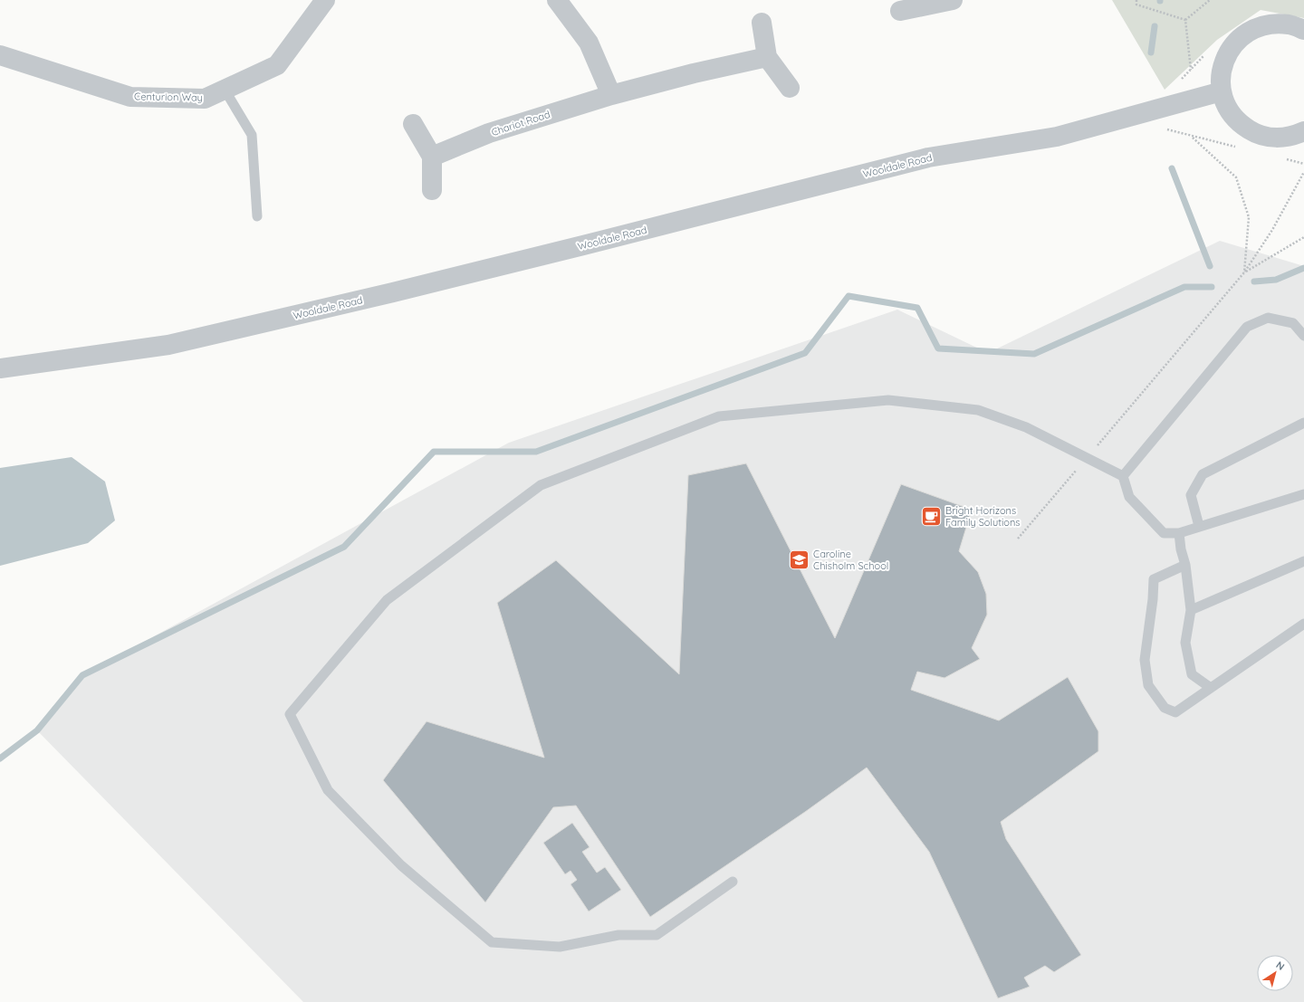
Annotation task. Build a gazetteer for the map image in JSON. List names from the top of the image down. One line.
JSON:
{"streets":{"street":["Centurion Way","Chariot Road","Wooldale Road"]},"places":{"cafe":["Bright Horizons Family Solutions"],"school or university":["Caroline Chisholm School"]},"north":"top right"}
